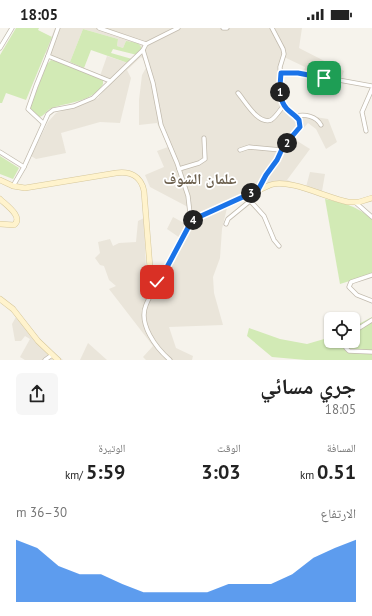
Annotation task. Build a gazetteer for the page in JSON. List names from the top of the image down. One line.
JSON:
{"districts":["علمان الشوف"],"page":{"status":"18:05","pins":["1","2","3","4"],"heading":["جري مسائي","18:05"],"stats":[["المسافة","0.51 km"],["الوقت","3:03"],["الوتيرة","5:59 /km"]],"chart":["الارتفاع","30–36 m"]}}
